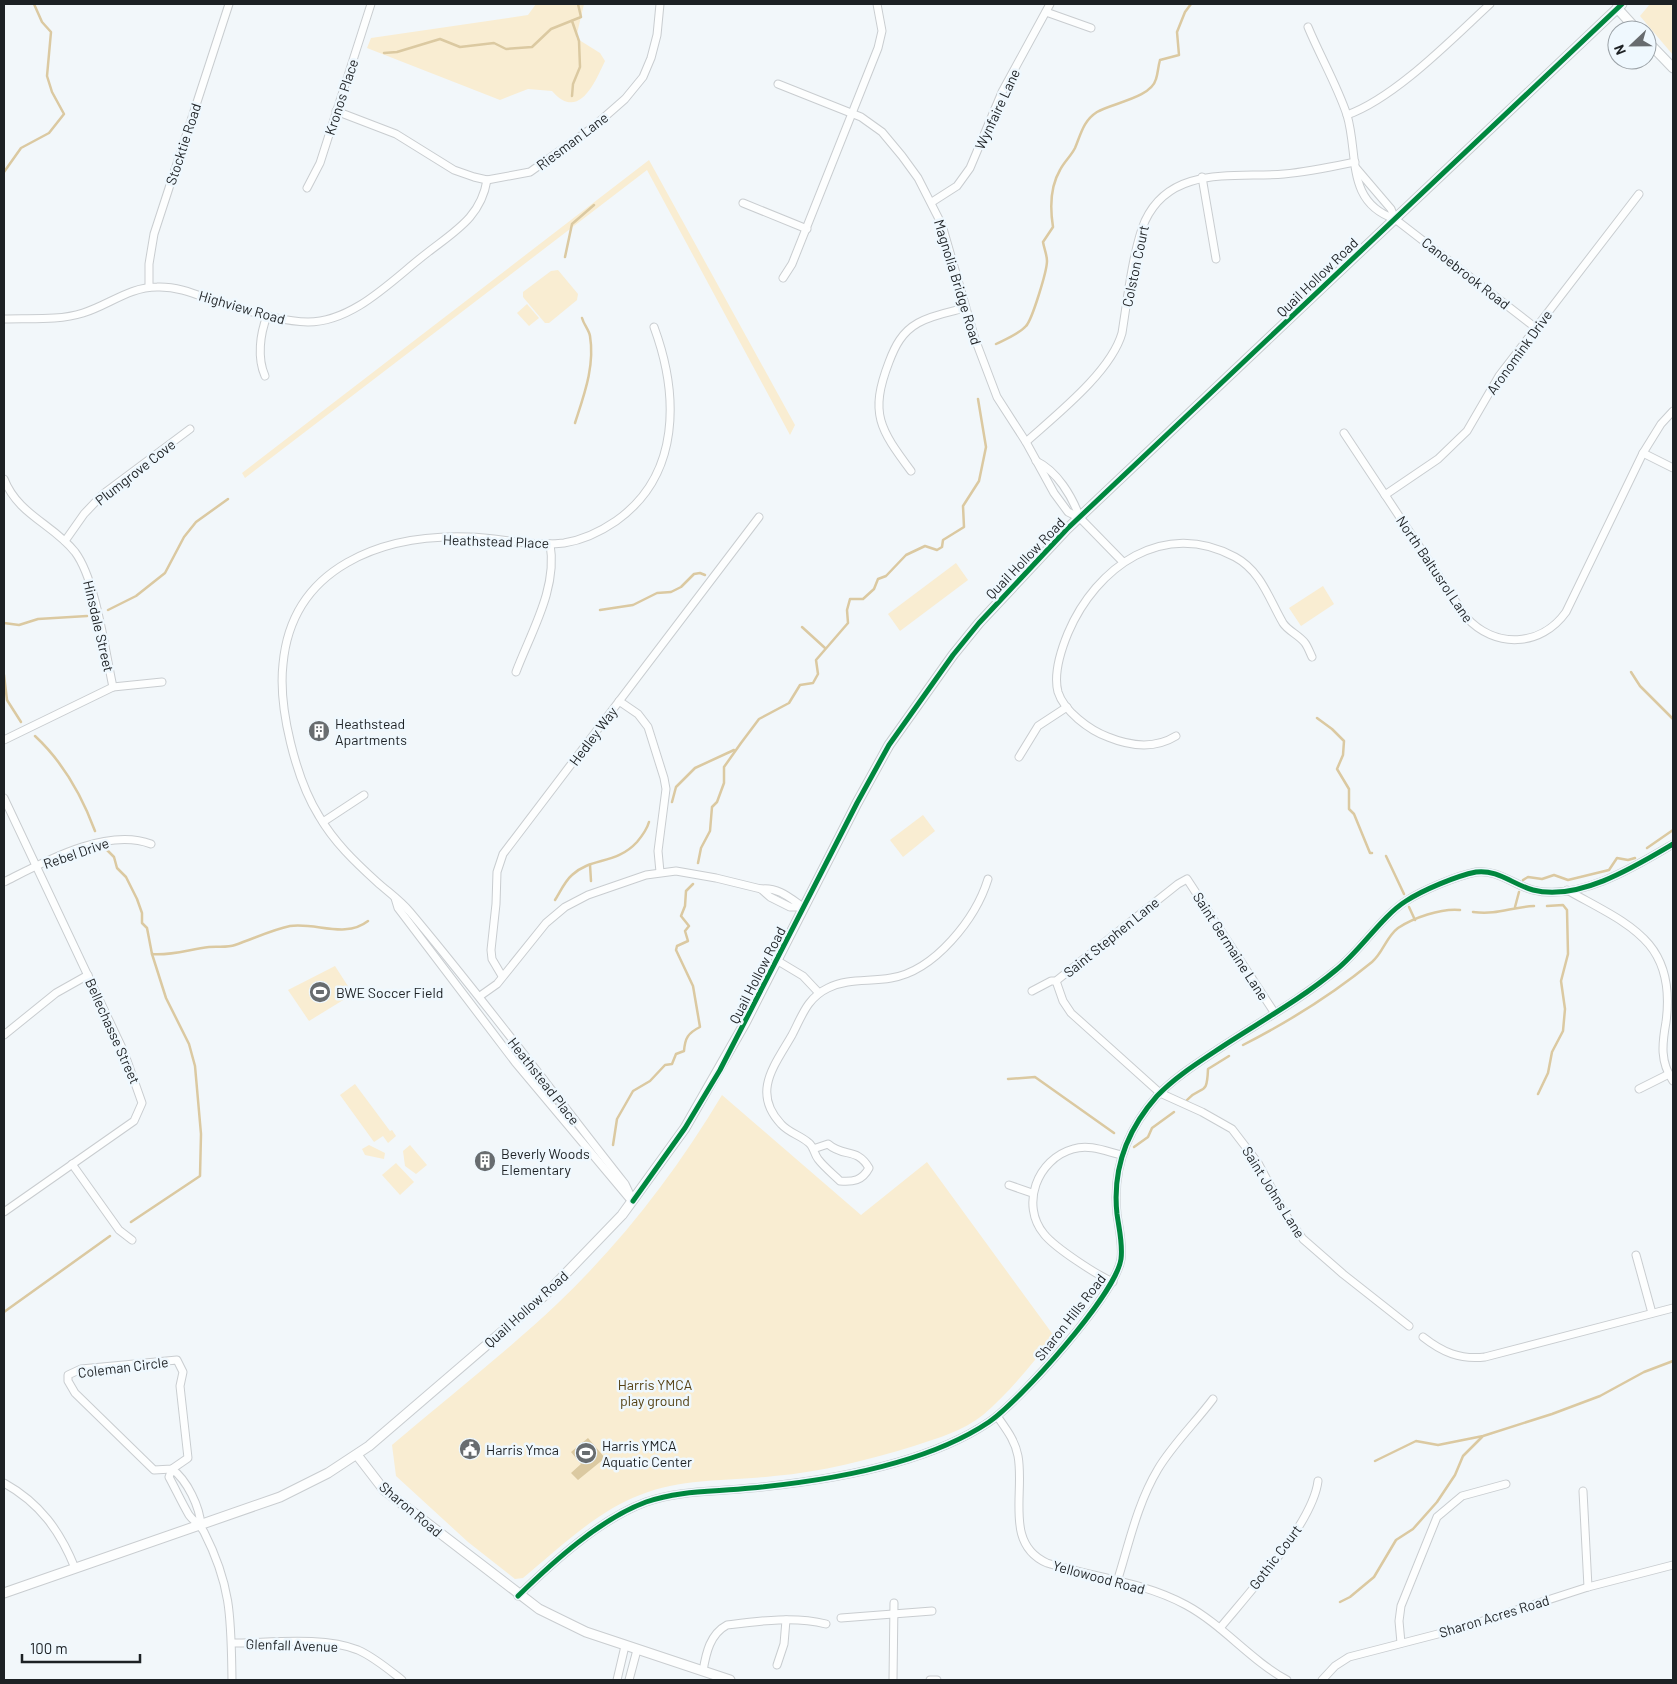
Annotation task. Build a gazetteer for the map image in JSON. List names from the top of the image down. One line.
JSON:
{"streets":{"main road":["Quail Hollow Road","Sharon Road"],"street":["Kronos Place","Wynfaire Lane","Riesman Lane","Stocktie Road","Colston Court","Canoebrook Road","Magnolia Bridge Road","Highview Road","Aronomink Drive","Plumgrove Cove","Heathstead Place","North Baltusrol Lane","Hinsdale Street","Hedley Way","Rebel Drive","Saint Stephen Lane","Saint Germaine Lane","Bellechasse Street","Saint Johns Lane","Sharon Hills Road","Coleman Circle","Gothic Court","Yellowood Road","Sharon Acres Road","Glenfall Avenue"]},"crossings":[["Kronos Place","Riesman Lane"],["Wynfaire Lane","Magnolia Bridge Road"],["Riesman Lane","Highview Road"],["Stocktie Road","Highview Road"],["Colston Court","Canoebrook Road"],["Colston Court","Magnolia Bridge Road"],["Canoebrook Road","Quail Hollow Road"],["Canoebrook Road","Aronomink Drive"],["Quail Hollow Road","Magnolia Bridge Road"],["Quail Hollow Road","Heathstead Place"],["Quail Hollow Road","Sharon Road"],["Aronomink Drive","North Baltusrol Lane"],["Plumgrove Cove","Hinsdale Street"],["Rebel Drive","Bellechasse Street"],["Saint Stephen Lane","Saint Germaine Lane"],["Saint Stephen Lane","Saint Johns Lane"],["Saint Germaine Lane","Sharon Hills Road"],["Saint Johns Lane","Sharon Hills Road"],["Sharon Hills Road","Sharon Road"],["Sharon Hills Road","Yellowood Road"],["Gothic Court","Yellowood Road"]],"parks":["Harris YMCA play ground"],"places":{"building":["Heathstead Apartments","Beverly Woods Elementary"],"sports":["BWE Soccer Field","Harris YMCA Aquatic Center"],"public building":["Harris Ymca"]},"scale_bar":"100 m","north":"left"}
